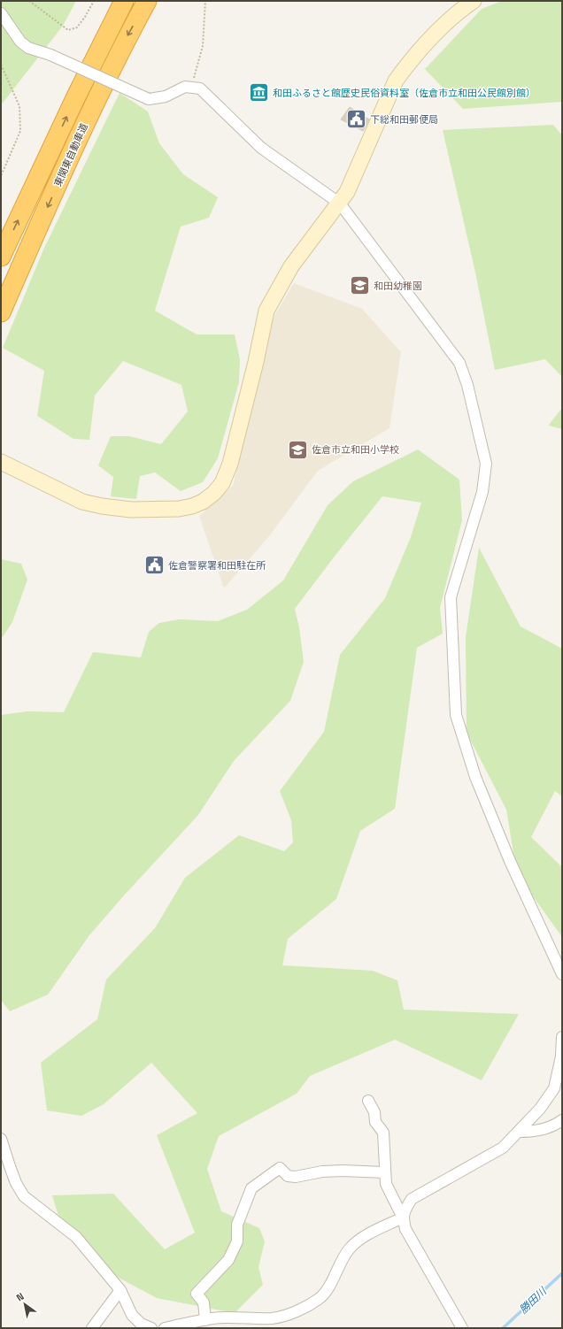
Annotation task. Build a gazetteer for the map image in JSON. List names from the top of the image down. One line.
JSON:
{"streets":{"highway":["東関東自動車道"]},"water":["勝田川"],"places":{"museum":["和田ふるさと館歴史民俗資料室（佐倉市立和田公民館別館）"],"public building":["下総和田郵便局","佐倉警察署和田駐在所"],"school or university":["和田幼稚園","佐倉市立和田小学校"]},"north":"top left"}
